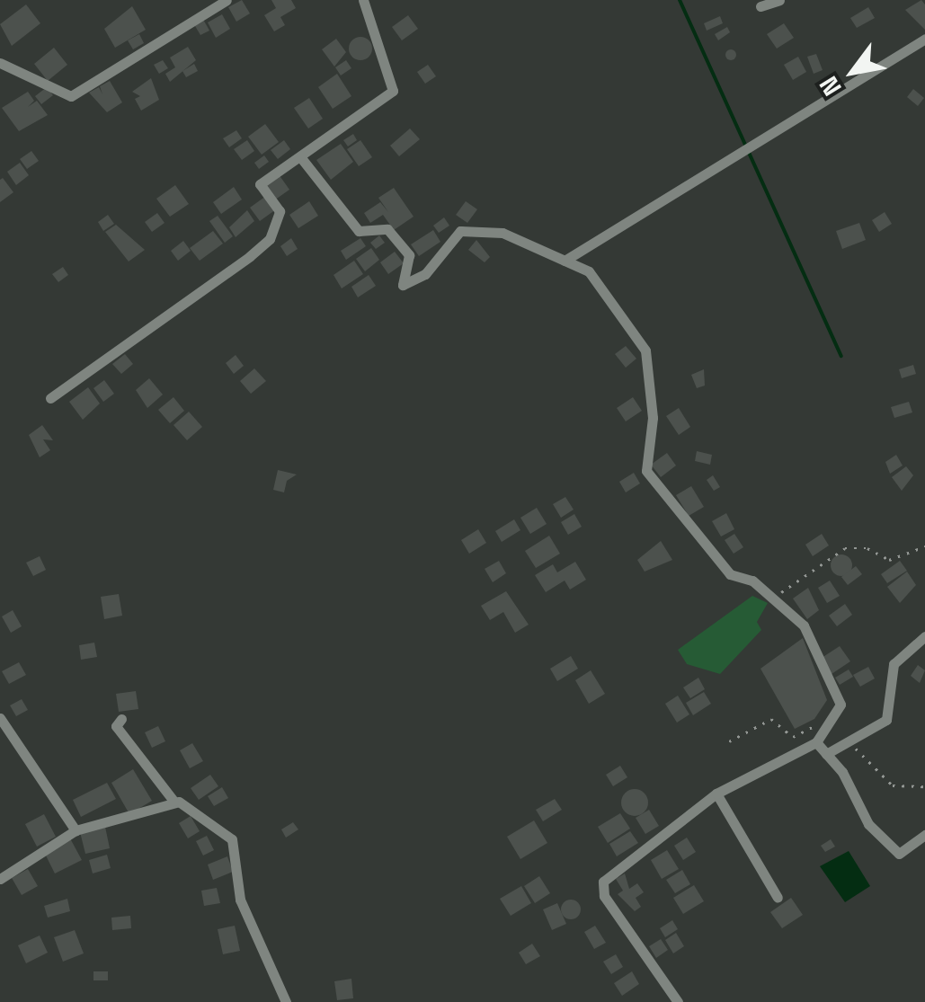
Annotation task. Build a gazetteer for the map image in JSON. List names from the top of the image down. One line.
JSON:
{"north":"bottom left"}
